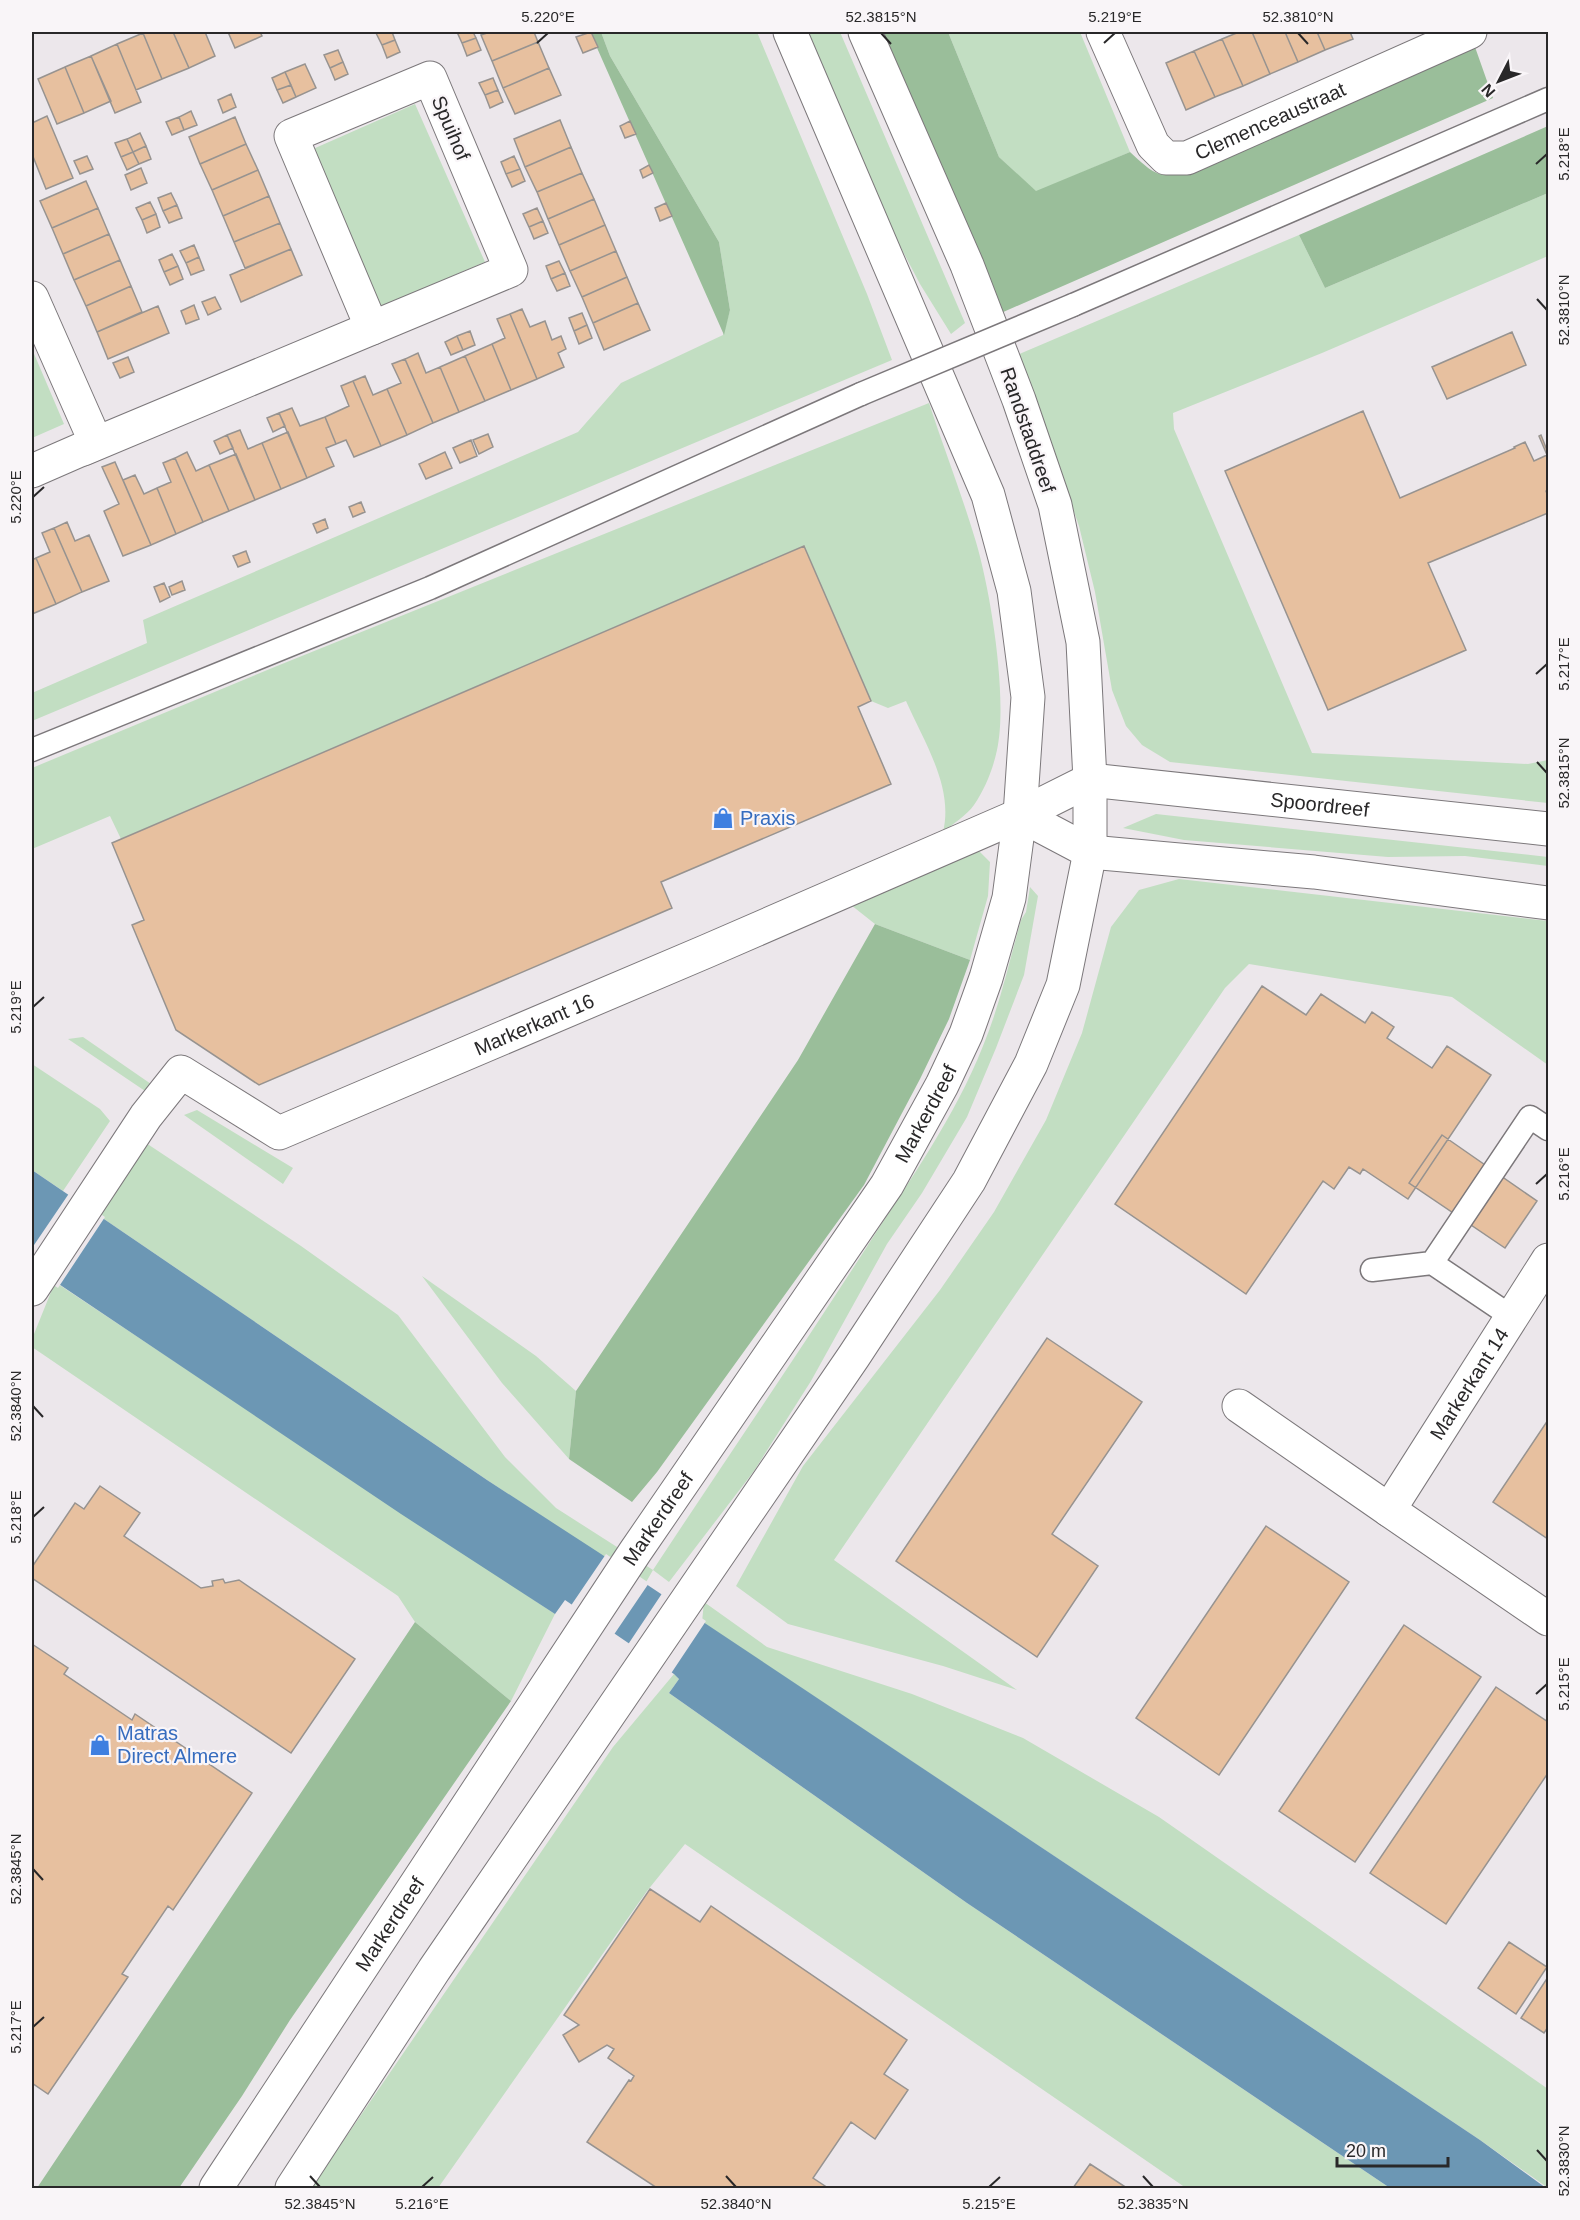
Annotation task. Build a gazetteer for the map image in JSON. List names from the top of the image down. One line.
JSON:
{"streets":{"main road":["Clemenceaustraat","Spuihof","Randstaddreef","Spoordreef","Markerkant 16","Markerdreef","Markerkant 14"]},"crossings":[["Randstaddreef","Spoordreef"],["Randstaddreef","Markerkant 16"],["Spoordreef","Markerkant 16"],["Markerkant 16","Markerdreef"]],"places":{"shop":["Praxis","Matras Direct Almere"]},"scale_bar":"20 m","north":"bottom left","coordinates":["5.220°E","52.3815°N","5.219°E","52.3810°N","5.218°E","5.217°E","5.216°E","52.3840°N","5.215°E","52.3845°N","52.3830°N","52.3835°N"]}
